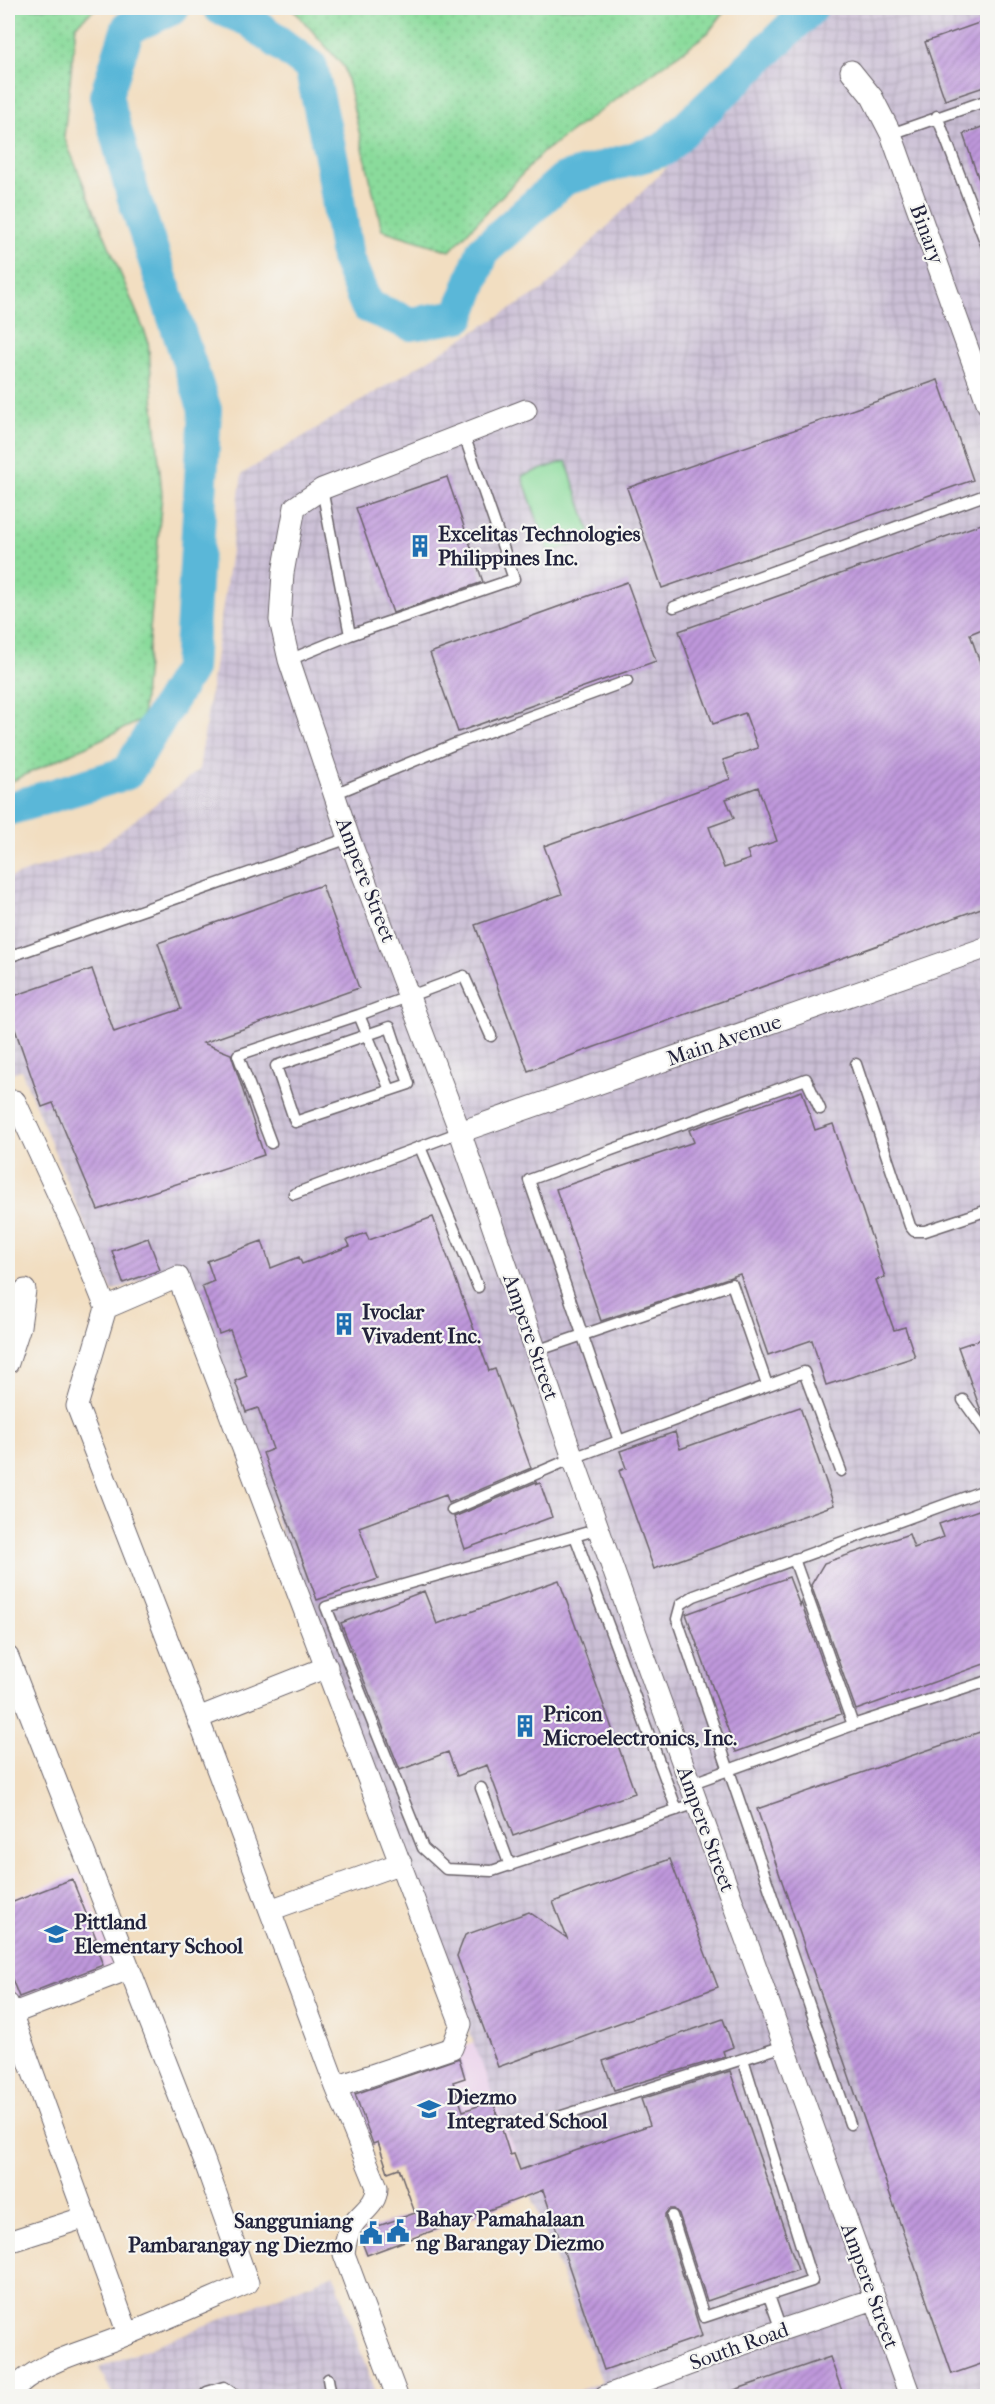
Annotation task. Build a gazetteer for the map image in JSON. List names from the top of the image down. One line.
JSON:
{"streets":{"street":["Binary","Ampere Street","Main Avenue","South Road"]},"crossings":[["Ampere Street","Main Avenue"],["Ampere Street","South Road"]],"places":{"building":["Excelitas Technologies Philippines Inc.","Ivoclar Vivadent Inc.","Pricon Microelectronics, Inc."],"school or university":["Pittland Elementary School","Diezmo Integrated School"],"public building":["Bahay Pamahalaan ng Barangay Diezmo","Sangguniang Pambarangay ng Diezmo"]}}
